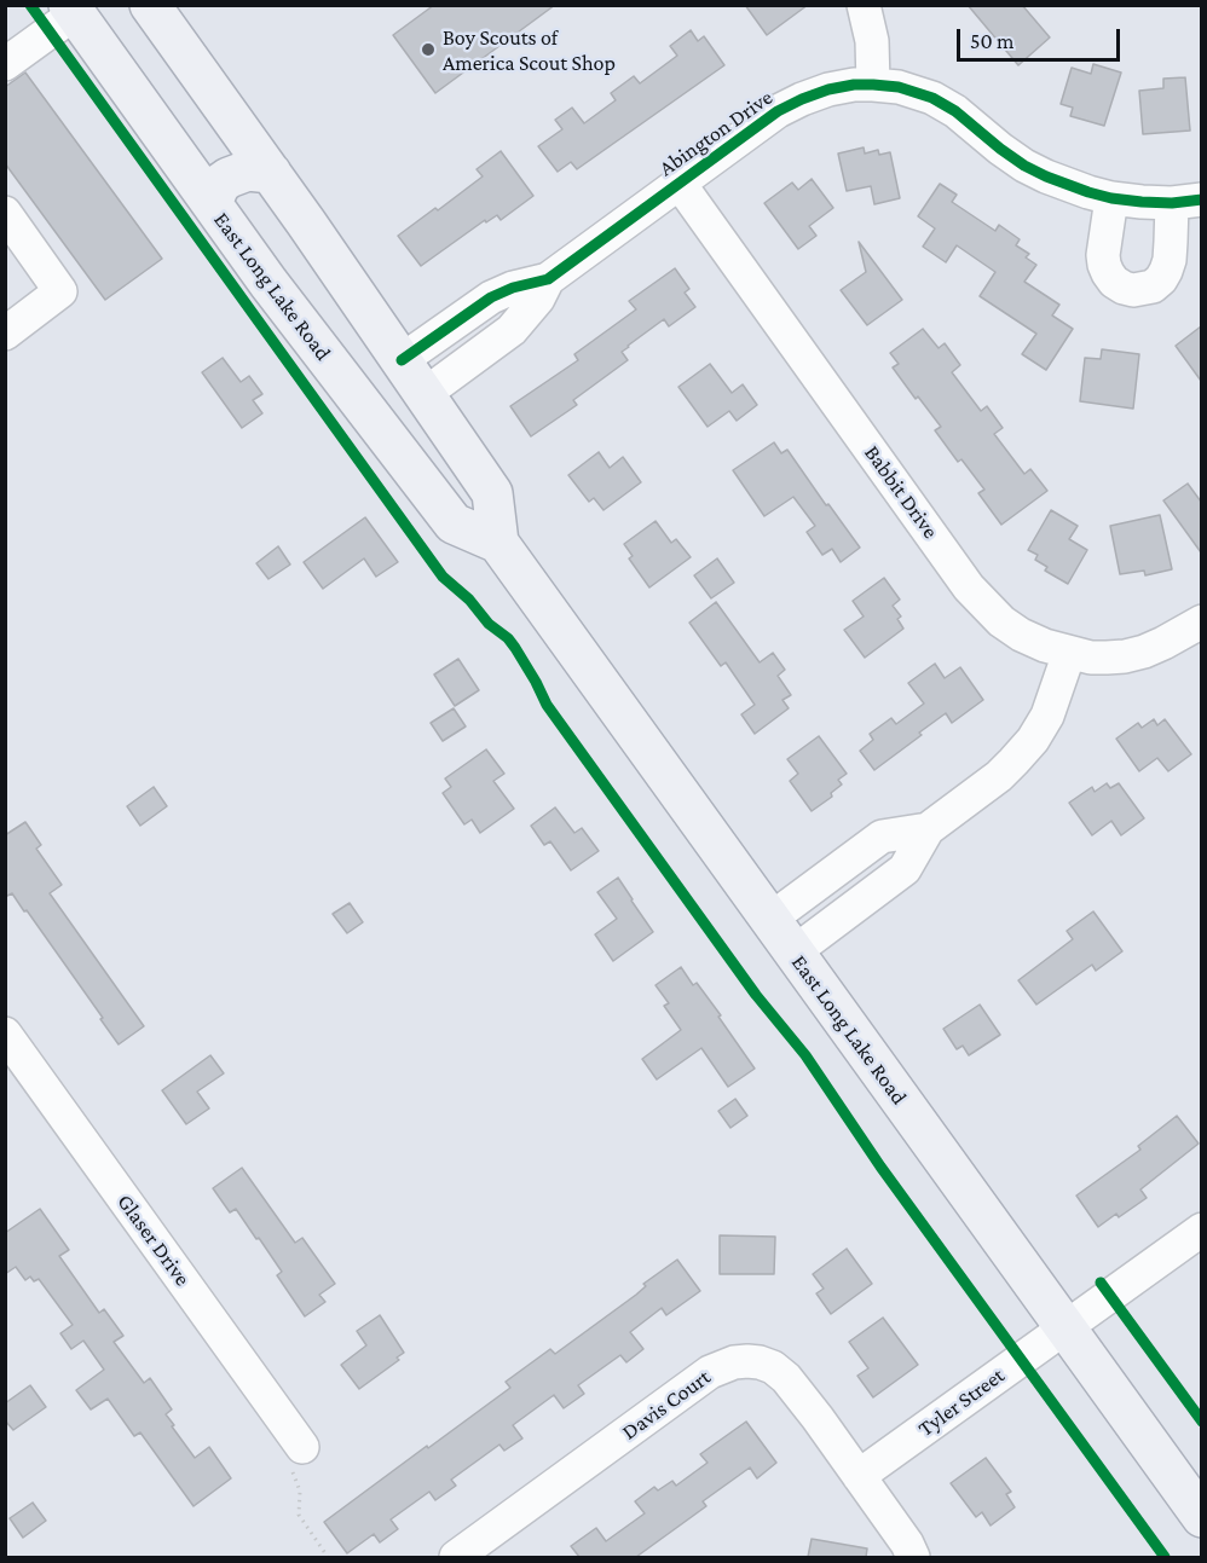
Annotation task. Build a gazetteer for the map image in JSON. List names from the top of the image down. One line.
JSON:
{"streets":{"main road":["East Long Lake Road"],"street":["Abington Drive","Babbit Drive","Glaser Drive","Tyler Street","Davis Court"]},"crossings":[["Abington Drive","East Long Lake Road"],["Abington Drive","Babbit Drive"],["East Long Lake Road","Tyler Street"],["Tyler Street","Davis Court"]],"places":["Boy Scouts of America Scout Shop"],"scale_bar":"50 m"}
